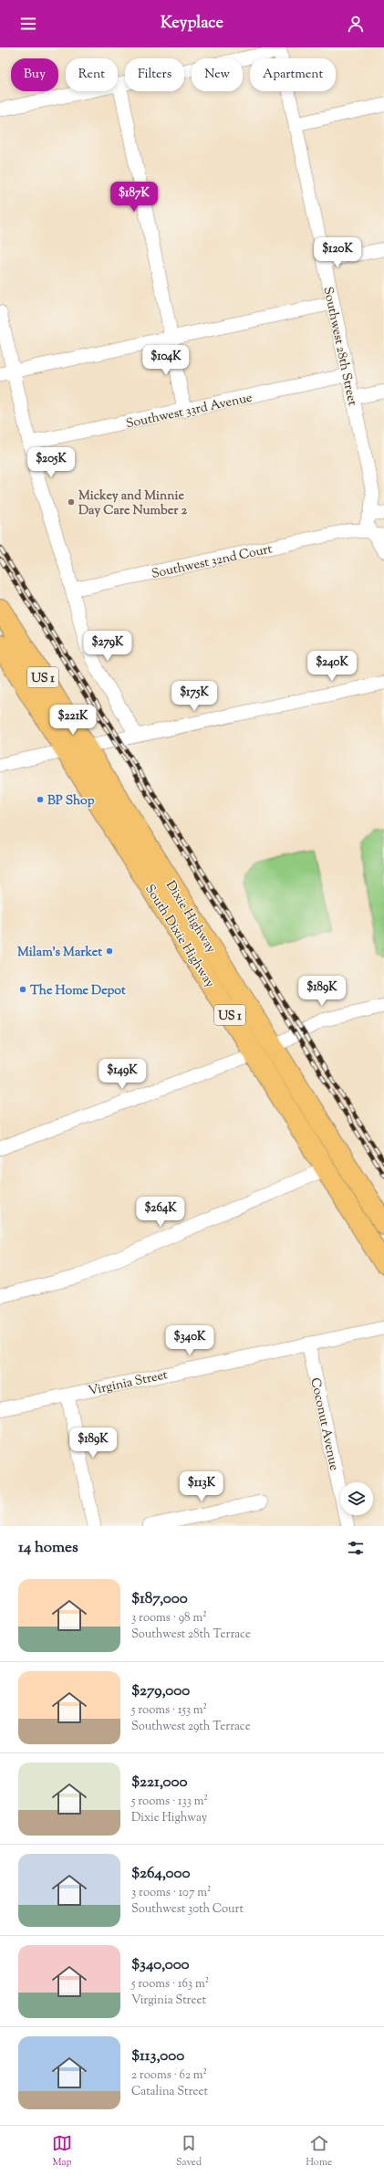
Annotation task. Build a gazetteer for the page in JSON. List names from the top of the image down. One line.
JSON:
{"streets":{"highway":["US 1","Dixie Highway","South Dixie Highway"],"street":["Southwest 28th Street","Southwest 33rd Avenue","Southwest 32nd Court","Virginia Street","Coconut Avenue"]},"crossings":[["Southwest 28th Street","Southwest 33rd Avenue"],["Southwest 28th Street","Southwest 32nd Court"],["Virginia Street","Coconut Avenue"]],"places":["Mickey and Minnie Day Care Number 2","BP Shop","Milam's Market","The Home Depot"],"page":{"header":"Keyplace","chip":["Buy","Rent","Filters","New","Apartment"],"price":["$187K","$120K","$104K","$205K","$279K","$240K","$175K","$221K","$189K","$149K","$264K","$340K","$189K","$113K"],"heading":"14 homes","list":[{"name":"$187,000","note":"3 rooms · 98 m² · Southwest 28th Terrace"},{"name":"$279,000","note":"5 rooms · 153 m² · Southwest 29th Terrace"},{"name":"$221,000","note":"5 rooms · 133 m² · Dixie Highway"},{"name":"$264,000","note":"3 rooms · 107 m² · Southwest 30th Court"},{"name":"$340,000","note":"5 rooms · 163 m² · Virginia Street"},{"name":"$113,000","note":"2 rooms · 62 m² · Catalina Street"}],"tabs":["Map","Saved","Home"]}}
